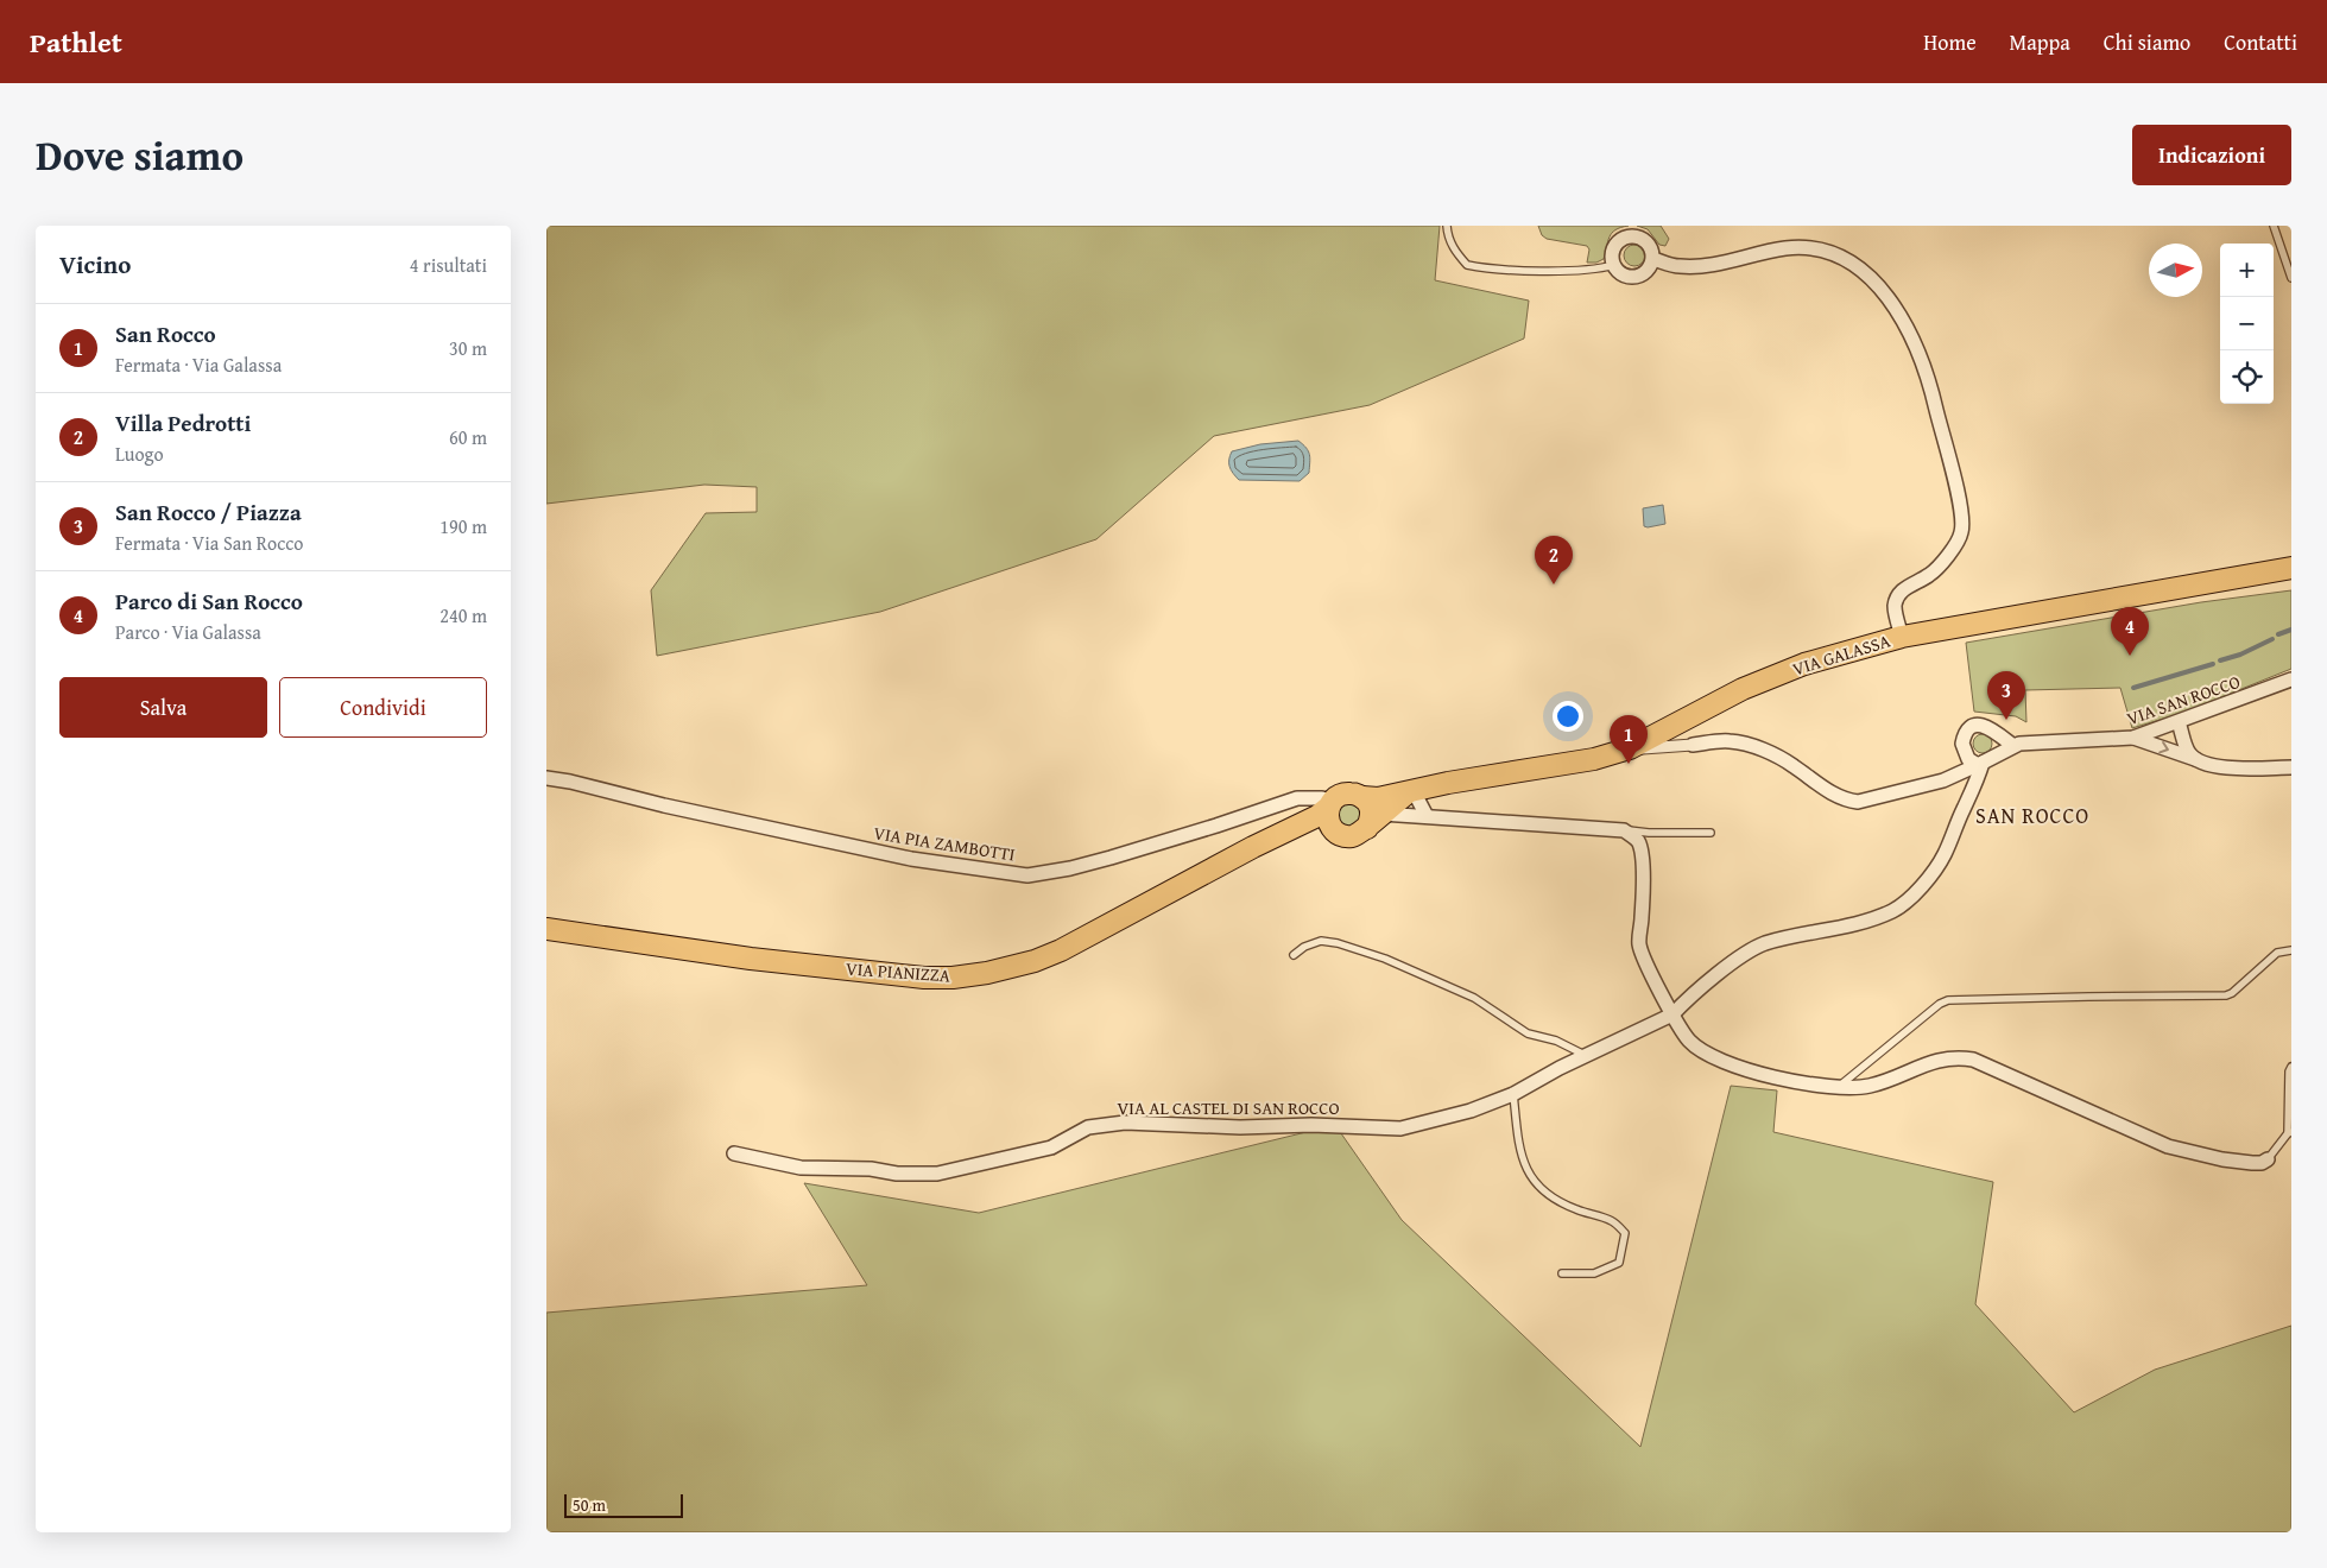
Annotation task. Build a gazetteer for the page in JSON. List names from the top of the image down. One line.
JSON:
{"streets":{"main road":["VIA GALASSA","VIA PIANIZZA"],"street":["VIA SAN ROCCO","VIA PIA ZAMBOTTI","VIA AL CASTEL DI SAN ROCCO"]},"crossings":[["VIA GALASSA","VIA SAN ROCCO"],["VIA GALASSA","VIA PIA ZAMBOTTI"],["VIA GALASSA","VIA PIANIZZA"],["VIA SAN ROCCO","VIA AL CASTEL DI SAN ROCCO"],["VIA PIA ZAMBOTTI","VIA PIANIZZA"]],"districts":["SAN ROCCO"],"scale_bar":"50 m","north":"right","page":{"header":"Pathlet","nav":["Home","Mappa","Chi siamo","Contatti"],"title":"Dove siamo","buttons":["Indicazioni",["Salva","Condividi"]],"heading":["Vicino","4 risultati"],"map_buttons":["+","−"],"list":[{"mark":"1","name":"San Rocco","note":"Fermata · Via Galassa","value":"30 m"},{"mark":"2","name":"Villa Pedrotti","note":"Luogo","value":"60 m"},{"mark":"3","name":"San Rocco / Piazza","note":"Fermata · Via San Rocco","value":"190 m"},{"mark":"4","name":"Parco di San Rocco","note":"Parco · Via Galassa","value":"240 m"}],"pins":["2","4","3","1"],"scale":"50 m"}}
